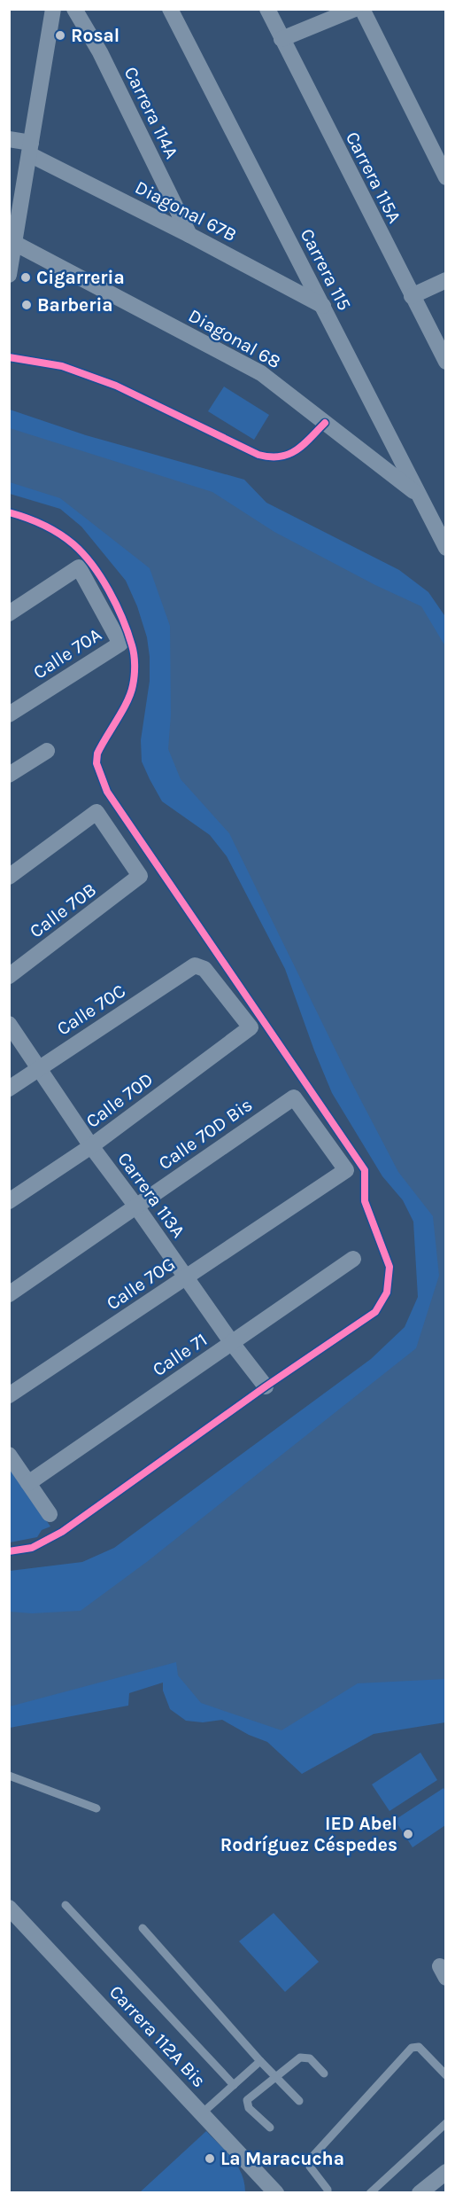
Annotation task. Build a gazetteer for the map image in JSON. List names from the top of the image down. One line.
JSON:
{"streets":{"street":["Carrera 114A","Carrera 115A","Diagonal 67B","Carrera 115","Diagonal 68","Calle 70A","Calle 70B","Calle 70C","Calle 70D","Calle 70D Bis","Carrera 113A","Calle 70G","Calle 71","Carrera 112A Bis"]},"crossings":[["Carrera 114A","Diagonal 67B"],["Diagonal 67B","Carrera 115"],["Carrera 115","Diagonal 68"],["Calle 70C","Calle 70D"],["Calle 70C","Carrera 113A"],["Calle 70D","Carrera 113A"],["Calle 70D Bis","Carrera 113A"],["Calle 70D Bis","Calle 70G"],["Carrera 113A","Calle 70G"],["Carrera 113A","Calle 71"]],"places":["Rosal","Cigarreria","Barberia","IED Abel Rodríguez Céspedes","La Maracucha"]}
